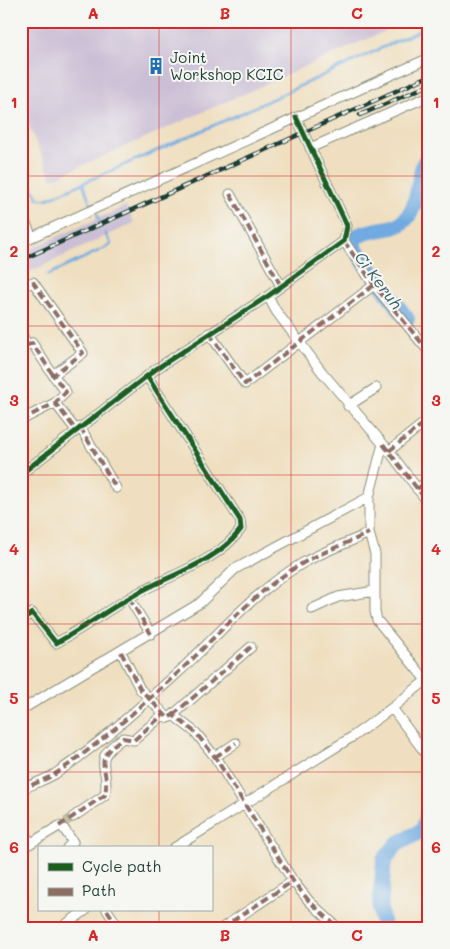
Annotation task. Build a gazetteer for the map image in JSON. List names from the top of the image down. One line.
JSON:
{"water":["Ci Keruh"],"places":{"building":["Joint Workshop KCIC"]},"legend":["Cycle path","Path"],"grid":{"columns":["A","B","C"],"rows":["1","2","3","4","5","6"]}}
